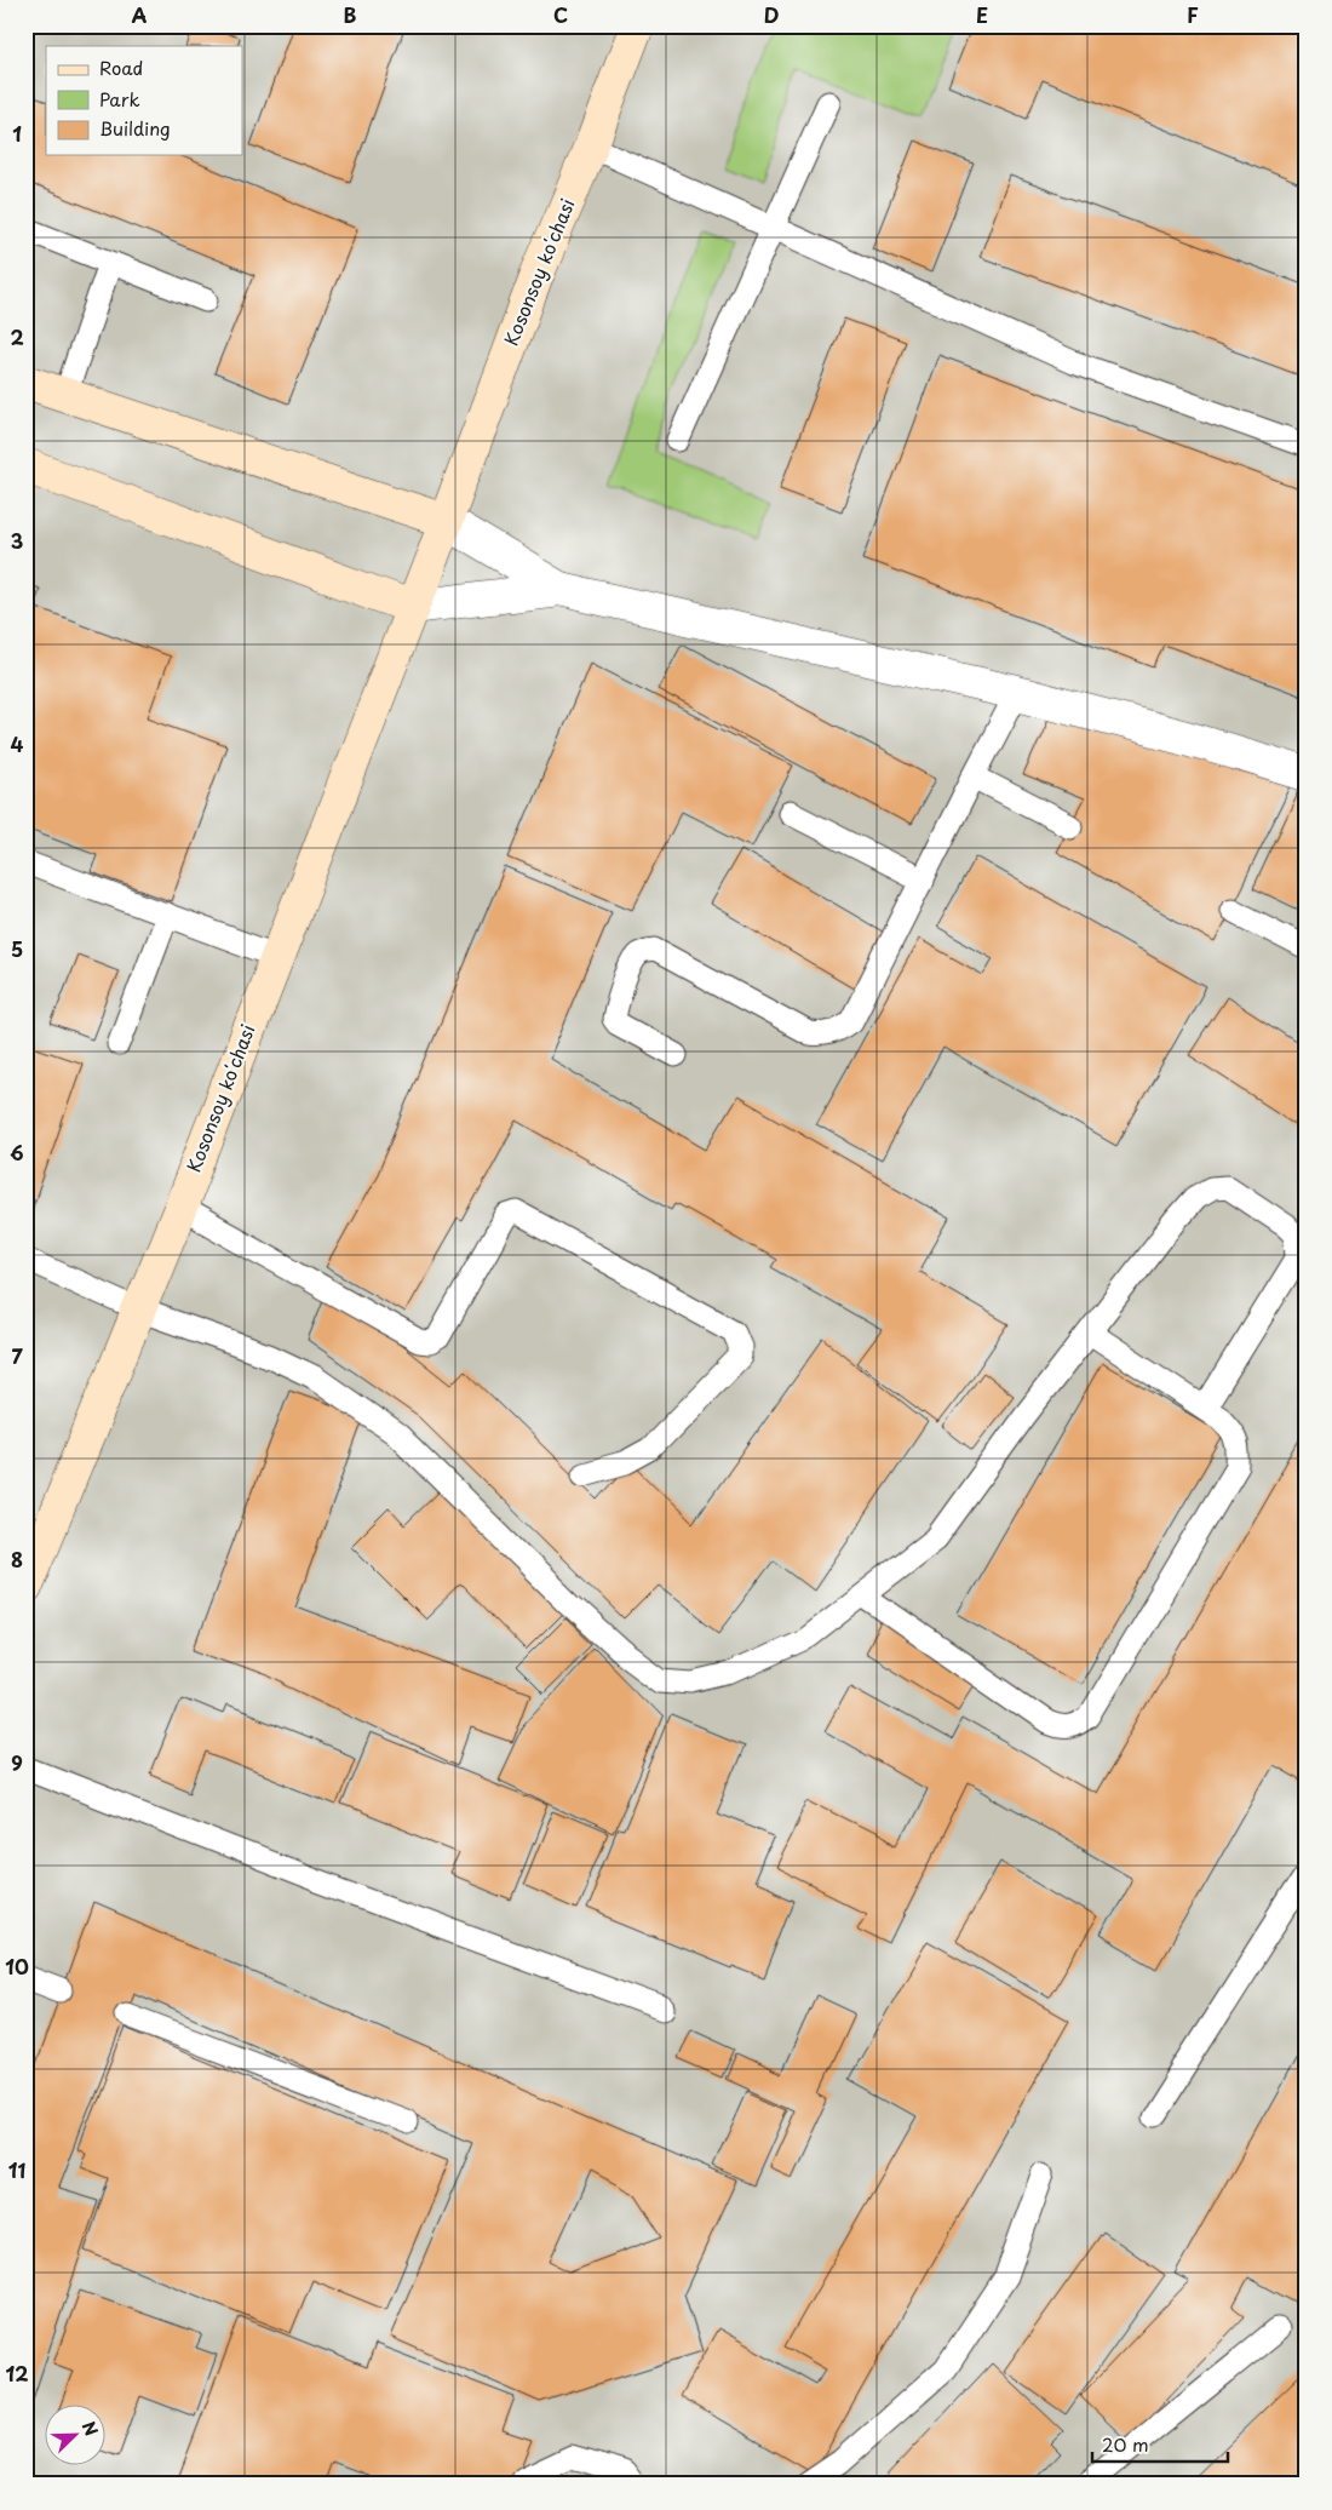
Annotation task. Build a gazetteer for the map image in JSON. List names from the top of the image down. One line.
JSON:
{"streets":{"main road":["Kosonsoy koʻchasi"]},"legend":["Road","Park","Building"],"scale_bar":"20 m","north":"top right","grid":{"columns":["A","B","C","D","E","F"],"rows":["1","2","3","4","5","6","7","8","9","10","11","12"]}}
